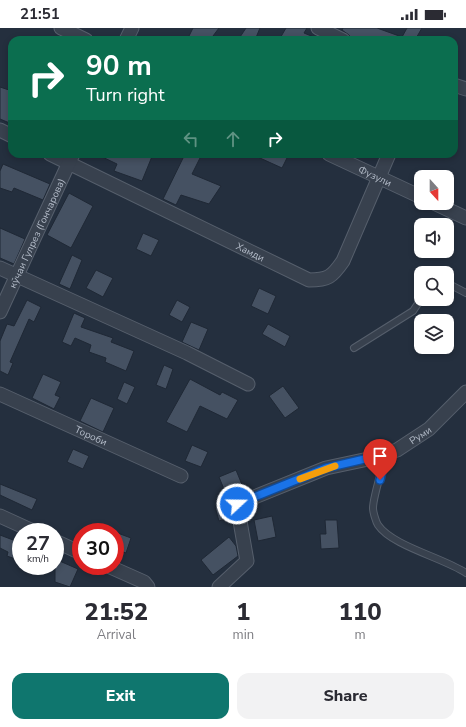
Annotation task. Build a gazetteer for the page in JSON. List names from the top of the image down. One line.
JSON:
{"streets":{"street":["Фузули","кӯчаи Гулрез (Гончарова)","Хамди","Тороби","Руми"]},"crossings":[["Фузули","Хамди"],["кӯчаи Гулрез (Гончарова)","Хамди"]],"north":"bottom","page":{"status":"21:51","turn":["90 m","Turn right"],"speed":"27 km/h","limit":"30","eta":["21:52","Arrival","1","min","110","m"],"buttons":["Exit","Share"]}}
